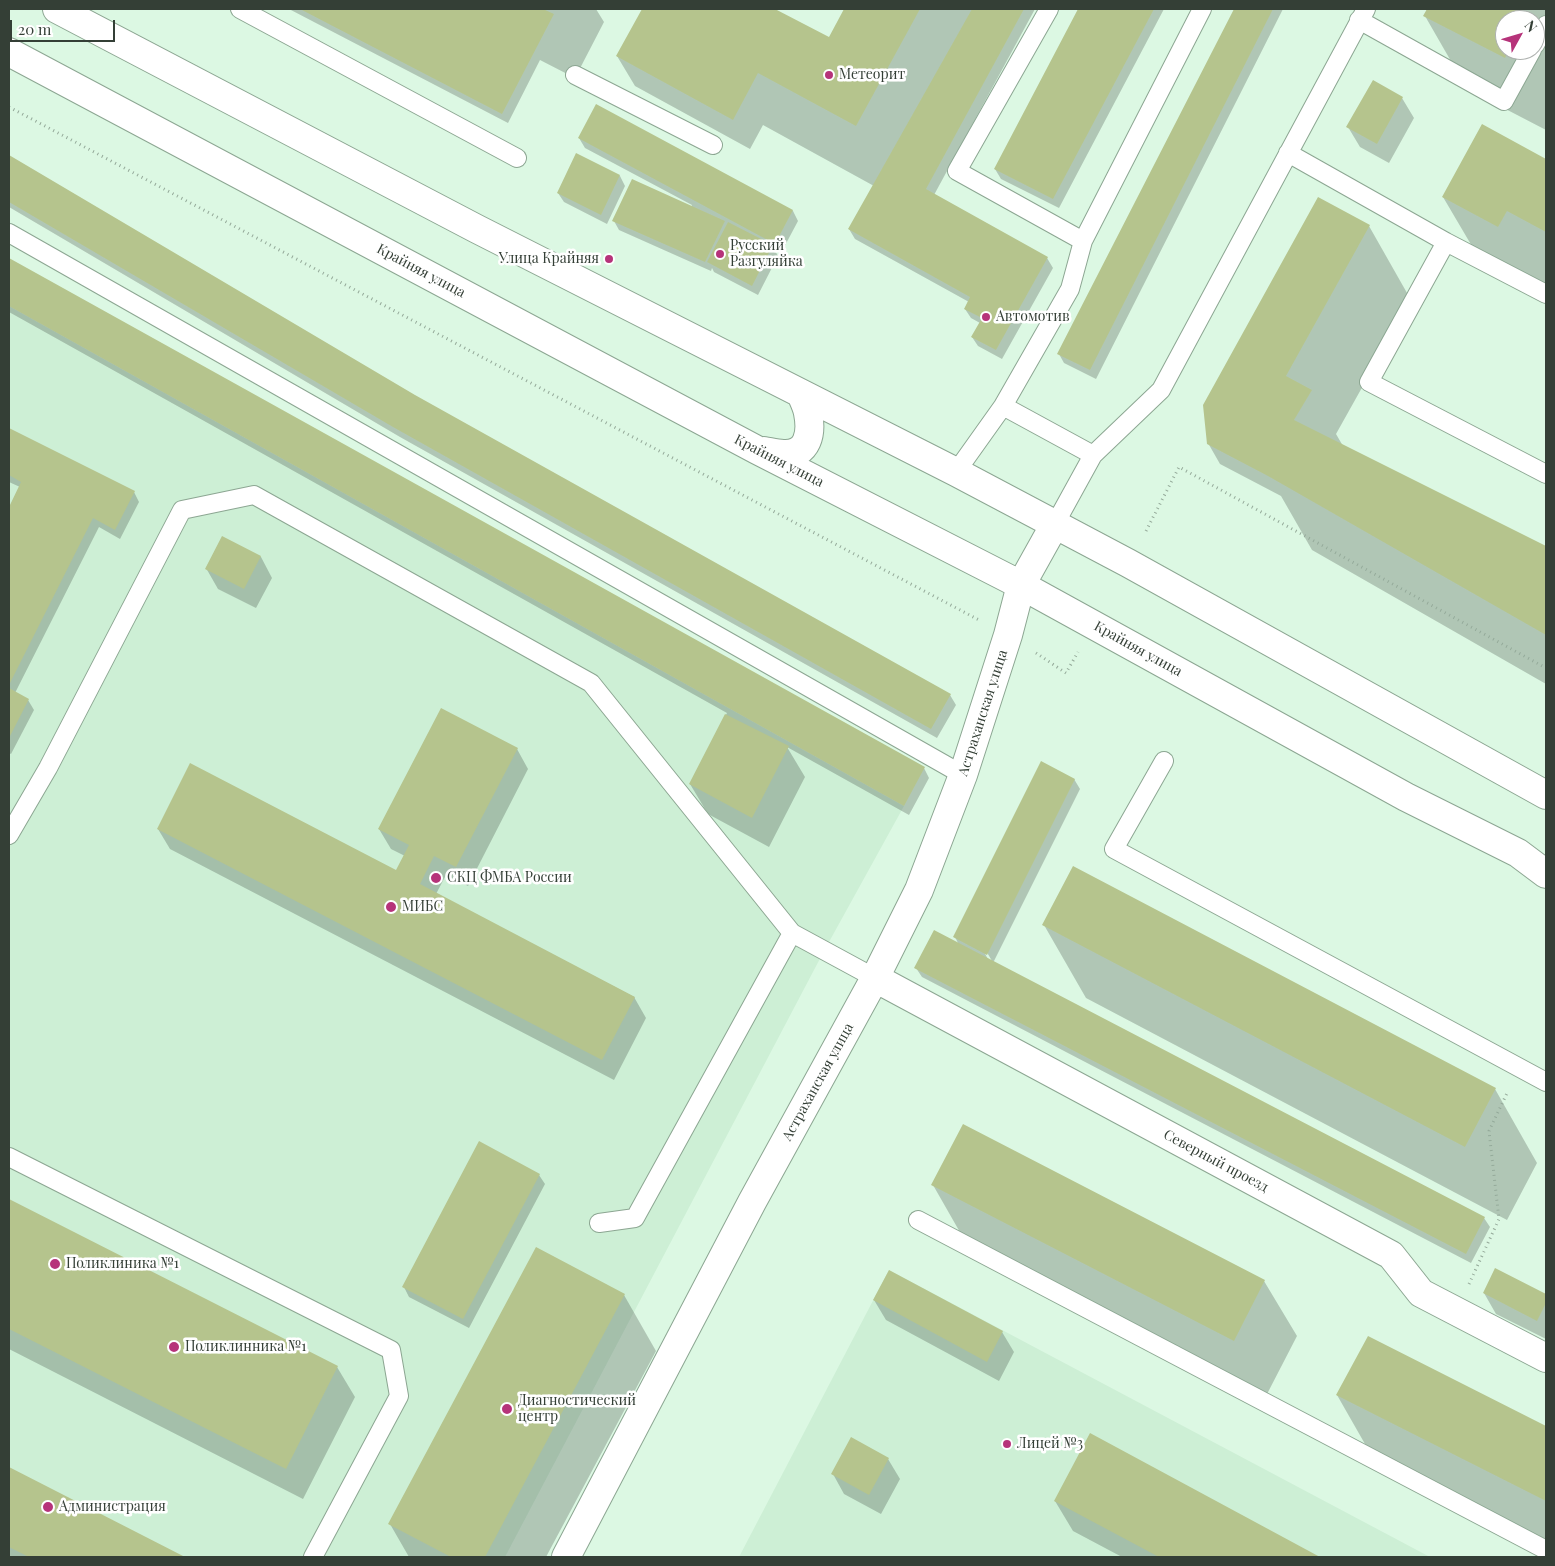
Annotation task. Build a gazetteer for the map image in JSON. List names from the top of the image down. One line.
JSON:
{"streets":{"main road":["Крайняя улица","Астраханская улица","Северный проезд"]},"crossings":[["Крайняя улица","Астраханская улица"],["Астраханская улица","Северный проезд"]],"places":["Метеорит","Русский Разгуляйка","Улица Крайняя","Автомотив","СКЦ ФМБА России","МИБС","Поликлиника №1","Поликлинника №1","Диагностический центр","Лицей №3","Администрация"],"scale_bar":"20 m","north":"top right"}
